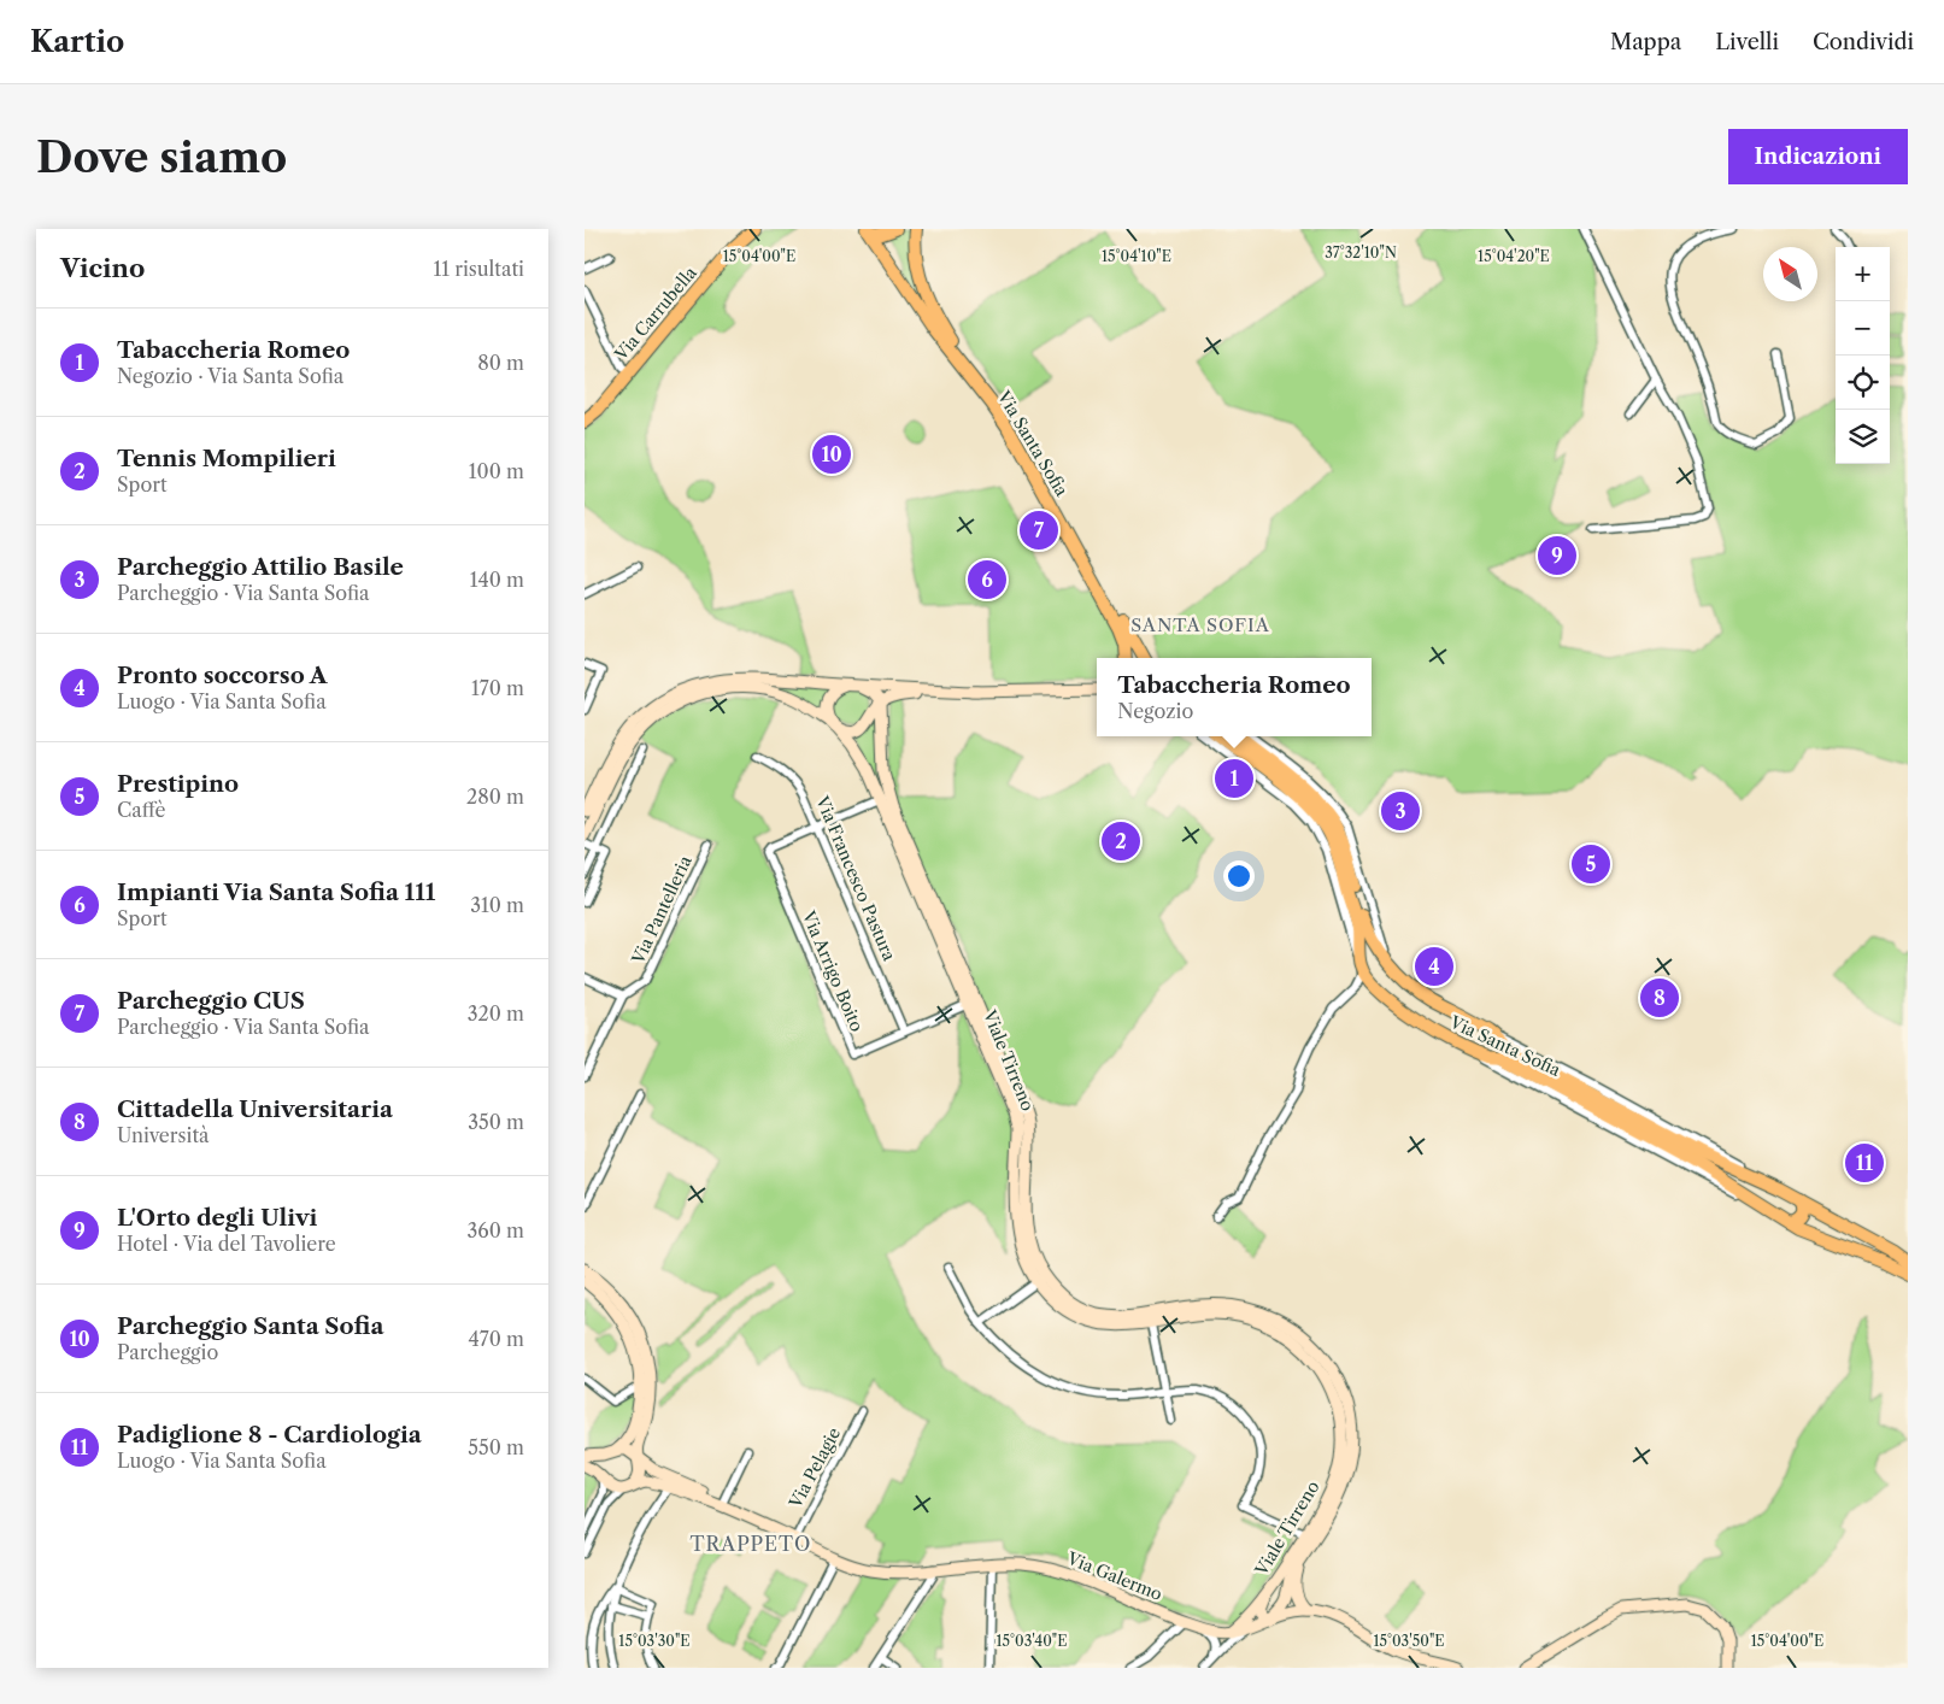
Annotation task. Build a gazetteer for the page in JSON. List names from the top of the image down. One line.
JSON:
{"streets":{"main road":["Via Carrubella","Via Santa Sofia"],"street":["Via Francesco Pastura","Via Pantelleria","Via Arrigo Boito","Viale Tirreno","Via Pelagie","Via Galermo"]},"crossings":[["Via Francesco Pastura","Via Arrigo Boito"],["Via Arrigo Boito","Viale Tirreno"],["Viale Tirreno","Via Galermo"],["Via Pelagie","Via Galermo"]],"districts":["SANTA SOFIA","TRAPPETO"],"north":"top left","page":{"header":"Kartio","nav":["Mappa","Livelli","Condividi"],"buttons":"Indicazioni","title":"Dove siamo","heading":["Vicino","11 risultati"],"map_buttons":["+","−"],"list":[{"mark":"1","name":"Tabaccheria Romeo","note":"Negozio · Via Santa Sofia","value":"80 m"},{"mark":"2","name":"Tennis Mompilieri","note":"Sport","value":"100 m"},{"mark":"3","name":"Parcheggio Attilio Basile","note":"Parcheggio · Via Santa Sofia","value":"140 m"},{"mark":"4","name":"Pronto soccorso A","note":"Luogo · Via Santa Sofia","value":"170 m"},{"mark":"5","name":"Prestipino","note":"Caffè","value":"280 m"},{"mark":"6","name":"Impianti Via Santa Sofia 111","note":"Sport","value":"310 m"},{"mark":"7","name":"Parcheggio CUS","note":"Parcheggio · Via Santa Sofia","value":"320 m"},{"mark":"8","name":"Cittadella Universitaria","note":"Università","value":"350 m"},{"mark":"9","name":"L'Orto degli Ulivi","note":"Hotel · Via del Tavoliere","value":"360 m"},{"mark":"10","name":"Parcheggio Santa Sofia","note":"Parcheggio","value":"470 m"},{"mark":"11","name":"Padiglione 8 - Cardiologia","note":"Luogo · Via Santa Sofia","value":"550 m"}],"pins":["10","7","9","6","1","3","2","5","4","8","11"],"popup":["Tabaccheria Romeo","Negozio"]},"coordinates":["37°32'10\"N","15°04'00\"E","15°04'10\"E","15°04'20\"E","15°03'30\"E","15°03'40\"E","15°03'50\"E"]}
